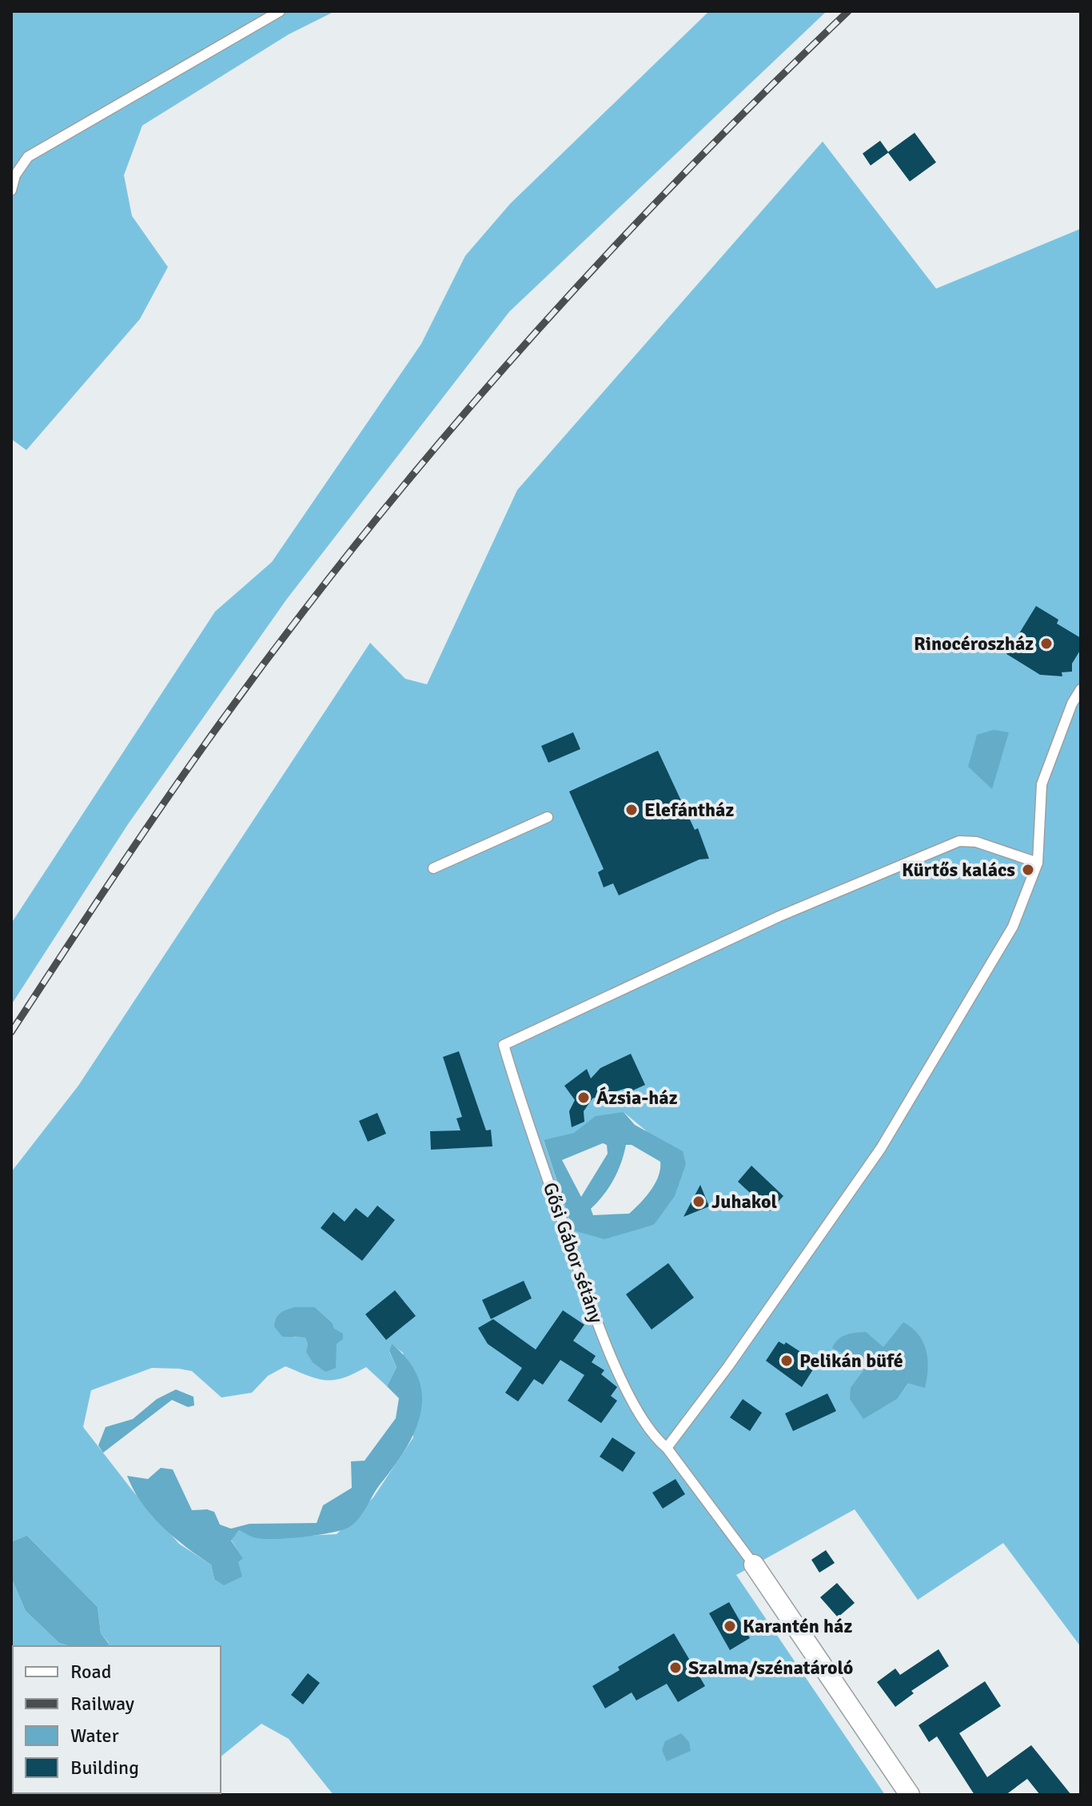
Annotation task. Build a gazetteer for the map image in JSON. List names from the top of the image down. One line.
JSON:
{"streets":{"lane":["Gősi Gábor sétány"]},"places":["Rinocéroszház","Elefántház","Kürtős kalács","Ázsia-ház","Juhakol","Pelikán büfé","Karantén ház","Szalma/szénatároló"],"legend":["Road","Railway","Water","Building"]}
